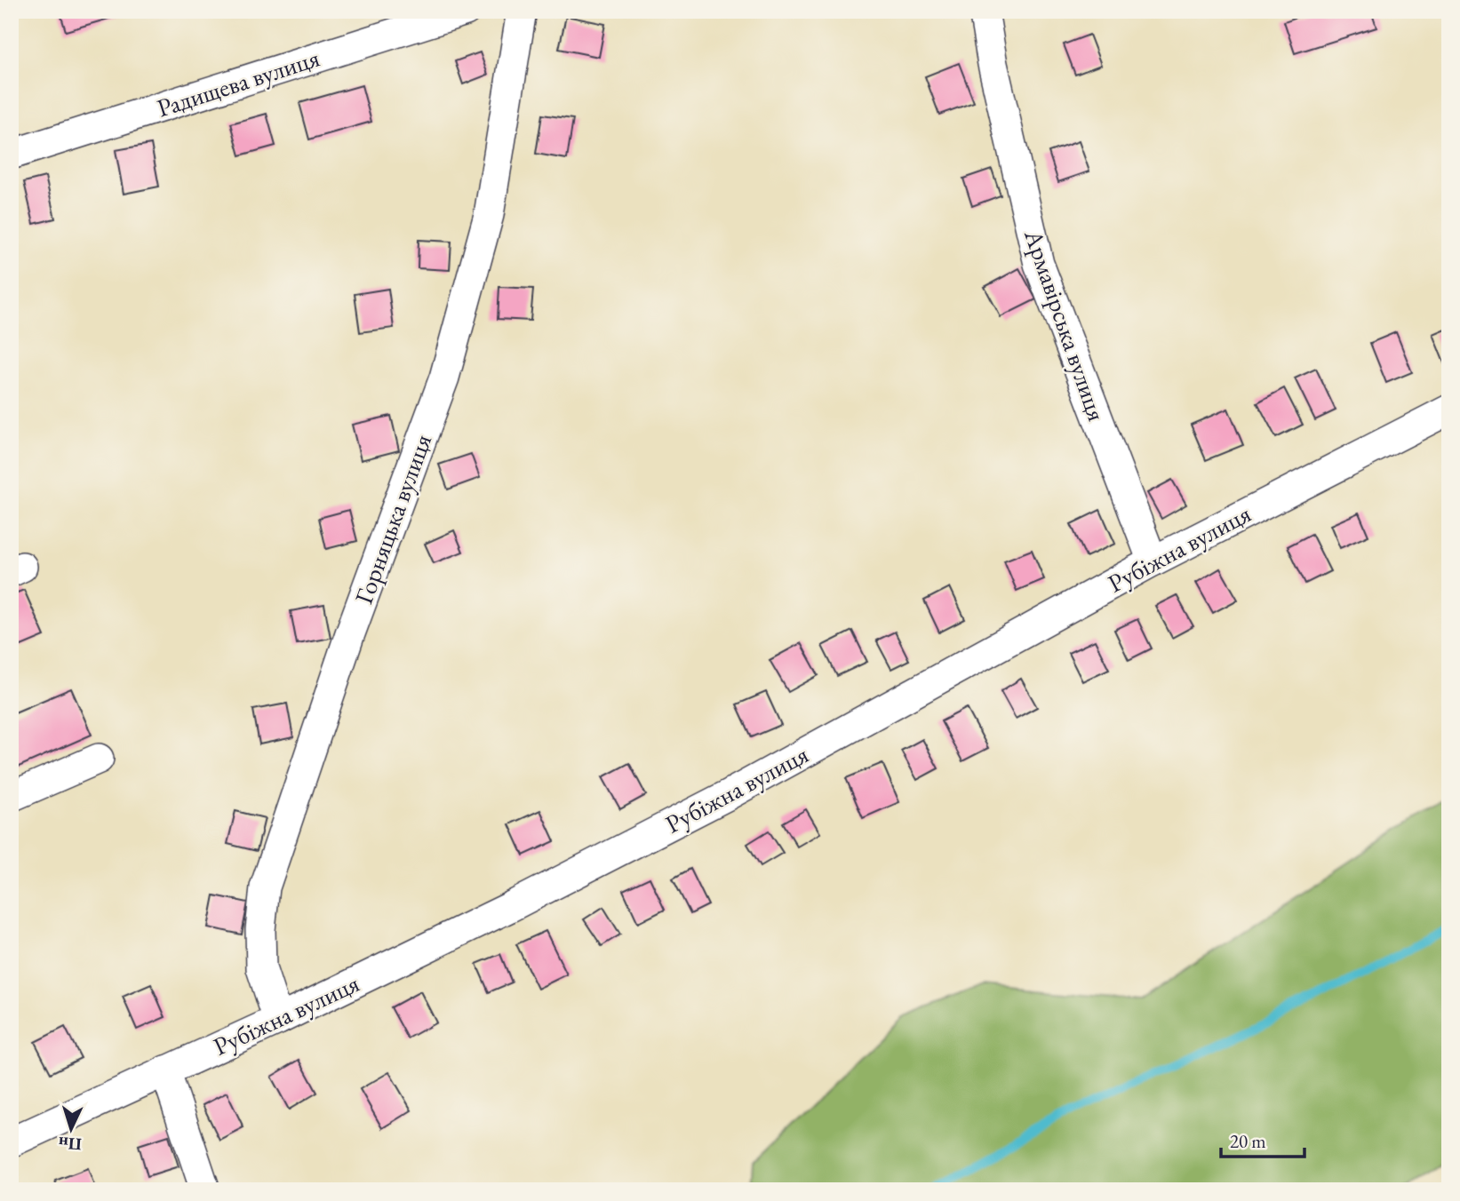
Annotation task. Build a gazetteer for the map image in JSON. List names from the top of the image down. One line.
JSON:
{"streets":{"street":["Радищева вулиця","Армавірська вулиця","Горняцька вулиця","Рубіжна вулиця"]},"crossings":[["Армавірська вулиця","Рубіжна вулиця"],["Горняцька вулиця","Рубіжна вулиця"]],"scale_bar":"20 m","north":"bottom"}
